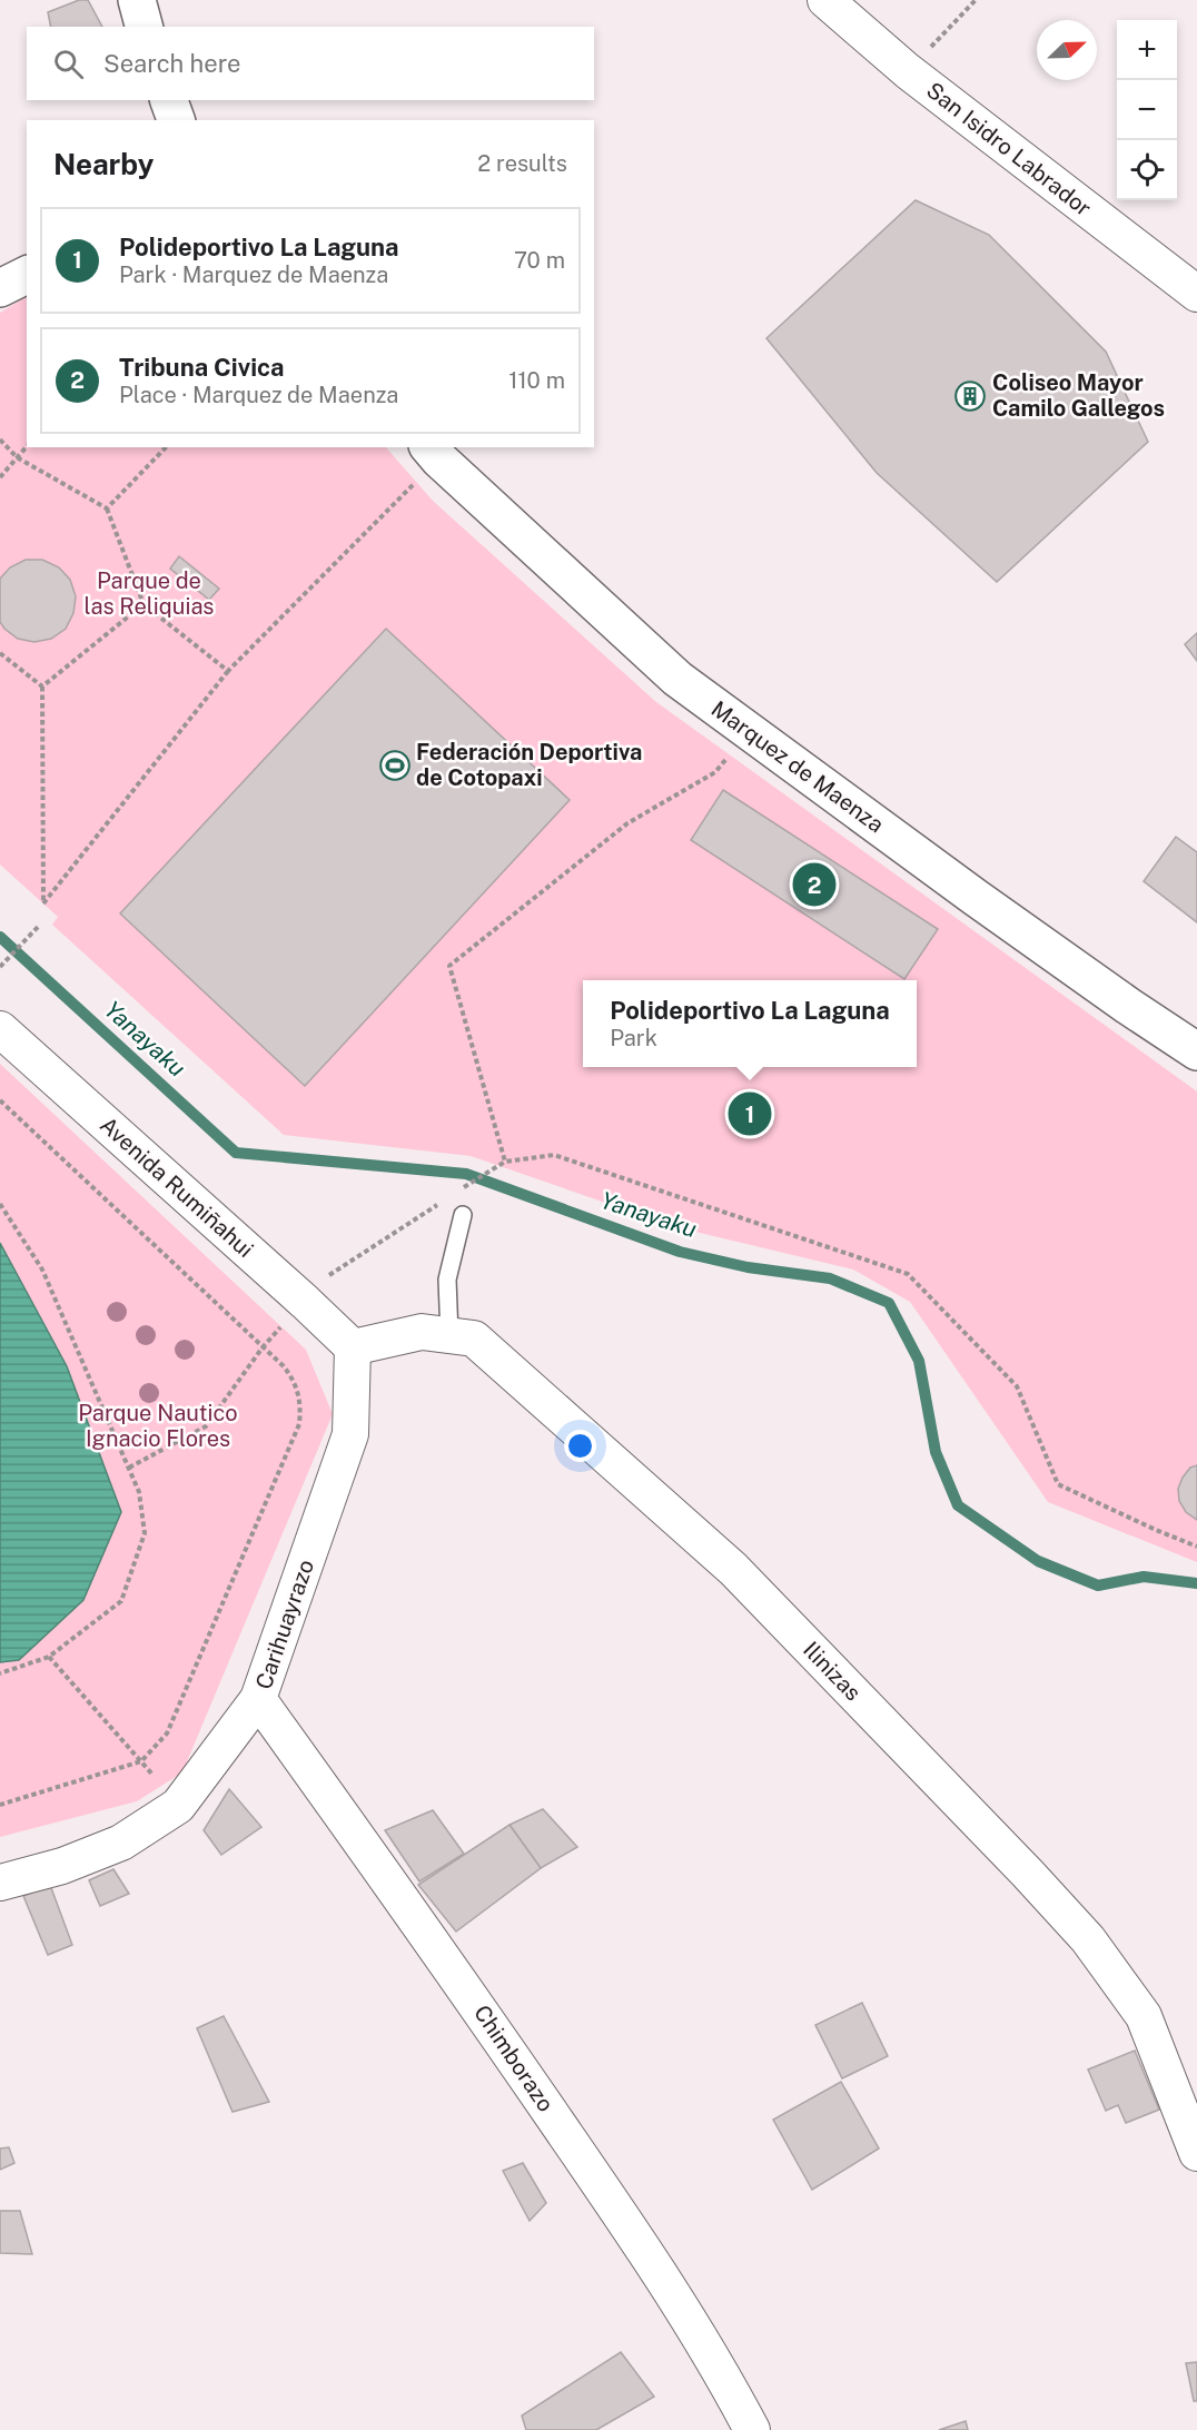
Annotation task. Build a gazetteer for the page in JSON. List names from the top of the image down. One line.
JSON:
{"streets":{"street":["San Isidro Labrador","Marquez de Maenza","Avenida Rumiñahui","Carihuayrazo","Ilinizas","Chimborazo"]},"crossings":[["Avenida Rumiñahui","Carihuayrazo"],["Avenida Rumiñahui","Ilinizas"],["Carihuayrazo","Ilinizas"],["Carihuayrazo","Chimborazo"]],"water":["Yanayaku"],"parks":["Parque de las Reliquias","Parque Nautico Ignacio Flores"],"places":{"building":["Coliseo Mayor Camilo Gallegos"],"sports":["Federación Deportiva de Cotopaxi"]},"north":"top right","page":{"map_buttons":["+","−"],"search":"Search here","heading":["Nearby","2 results"],"list":[{"mark":"1","name":"Polideportivo La Laguna","note":"Park · Marquez de Maenza","value":"70 m"},{"mark":"2","name":"Tribuna Civica","note":"Place · Marquez de Maenza","value":"110 m"}],"pins":["2","1"],"popup":["Polideportivo La Laguna","Park"]}}
